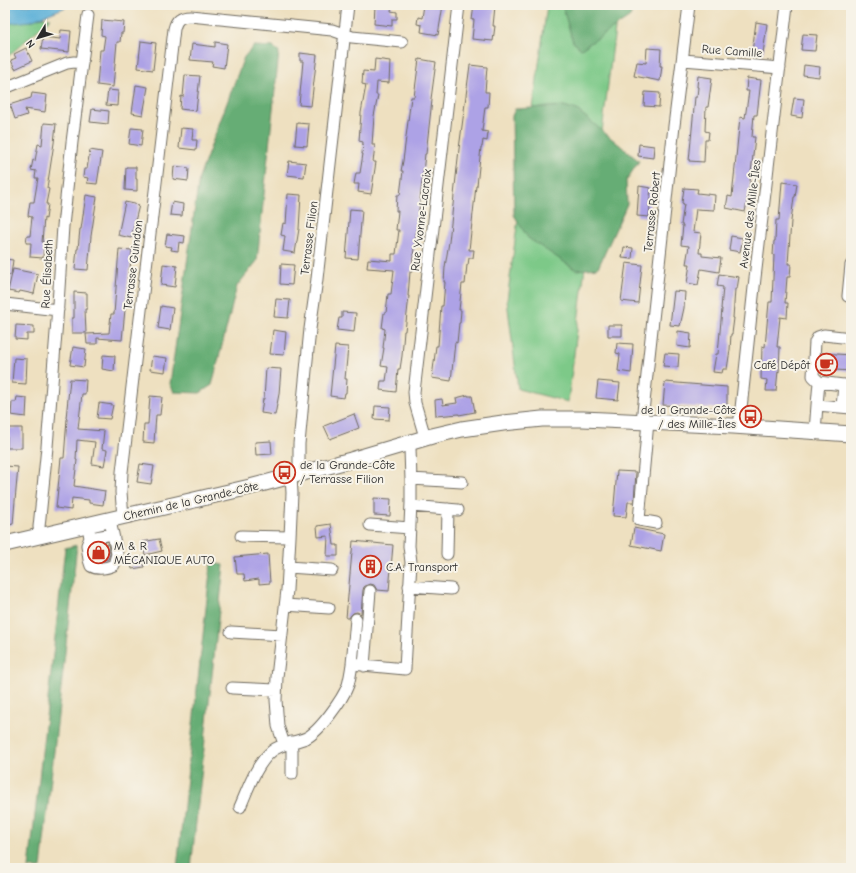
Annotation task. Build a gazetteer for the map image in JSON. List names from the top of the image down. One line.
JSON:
{"streets":{"main road":["Chemin de la Grande-Côte"],"street":["Rue Camille","Terrasse Robert","Avenue des Mille-Îles","Rue Yvonne-Lacroix","Terrasse Filion","Terrasse Guindon","Rue Élisabeth"]},"crossings":[["Rue Camille","Terrasse Robert"],["Rue Camille","Avenue des Mille-Îles"],["Terrasse Robert","Chemin de la Grande-Côte"],["Avenue des Mille-Îles","Chemin de la Grande-Côte"],["Rue Yvonne-Lacroix","Chemin de la Grande-Côte"],["Terrasse Filion","Terrasse Guindon"],["Terrasse Filion","Chemin de la Grande-Côte"],["Terrasse Guindon","Chemin de la Grande-Côte"],["Rue Élisabeth","Chemin de la Grande-Côte"]],"places":{"cafe":["Café Dépôt"],"bus stop":["de la Grande-Côte / des Mille-Îles","de la Grande-Côte / Terrasse Filion"],"shop":["M & R MÉCANIQUE AUTO"],"building":["C.A. Transport"]},"north":"bottom left"}
